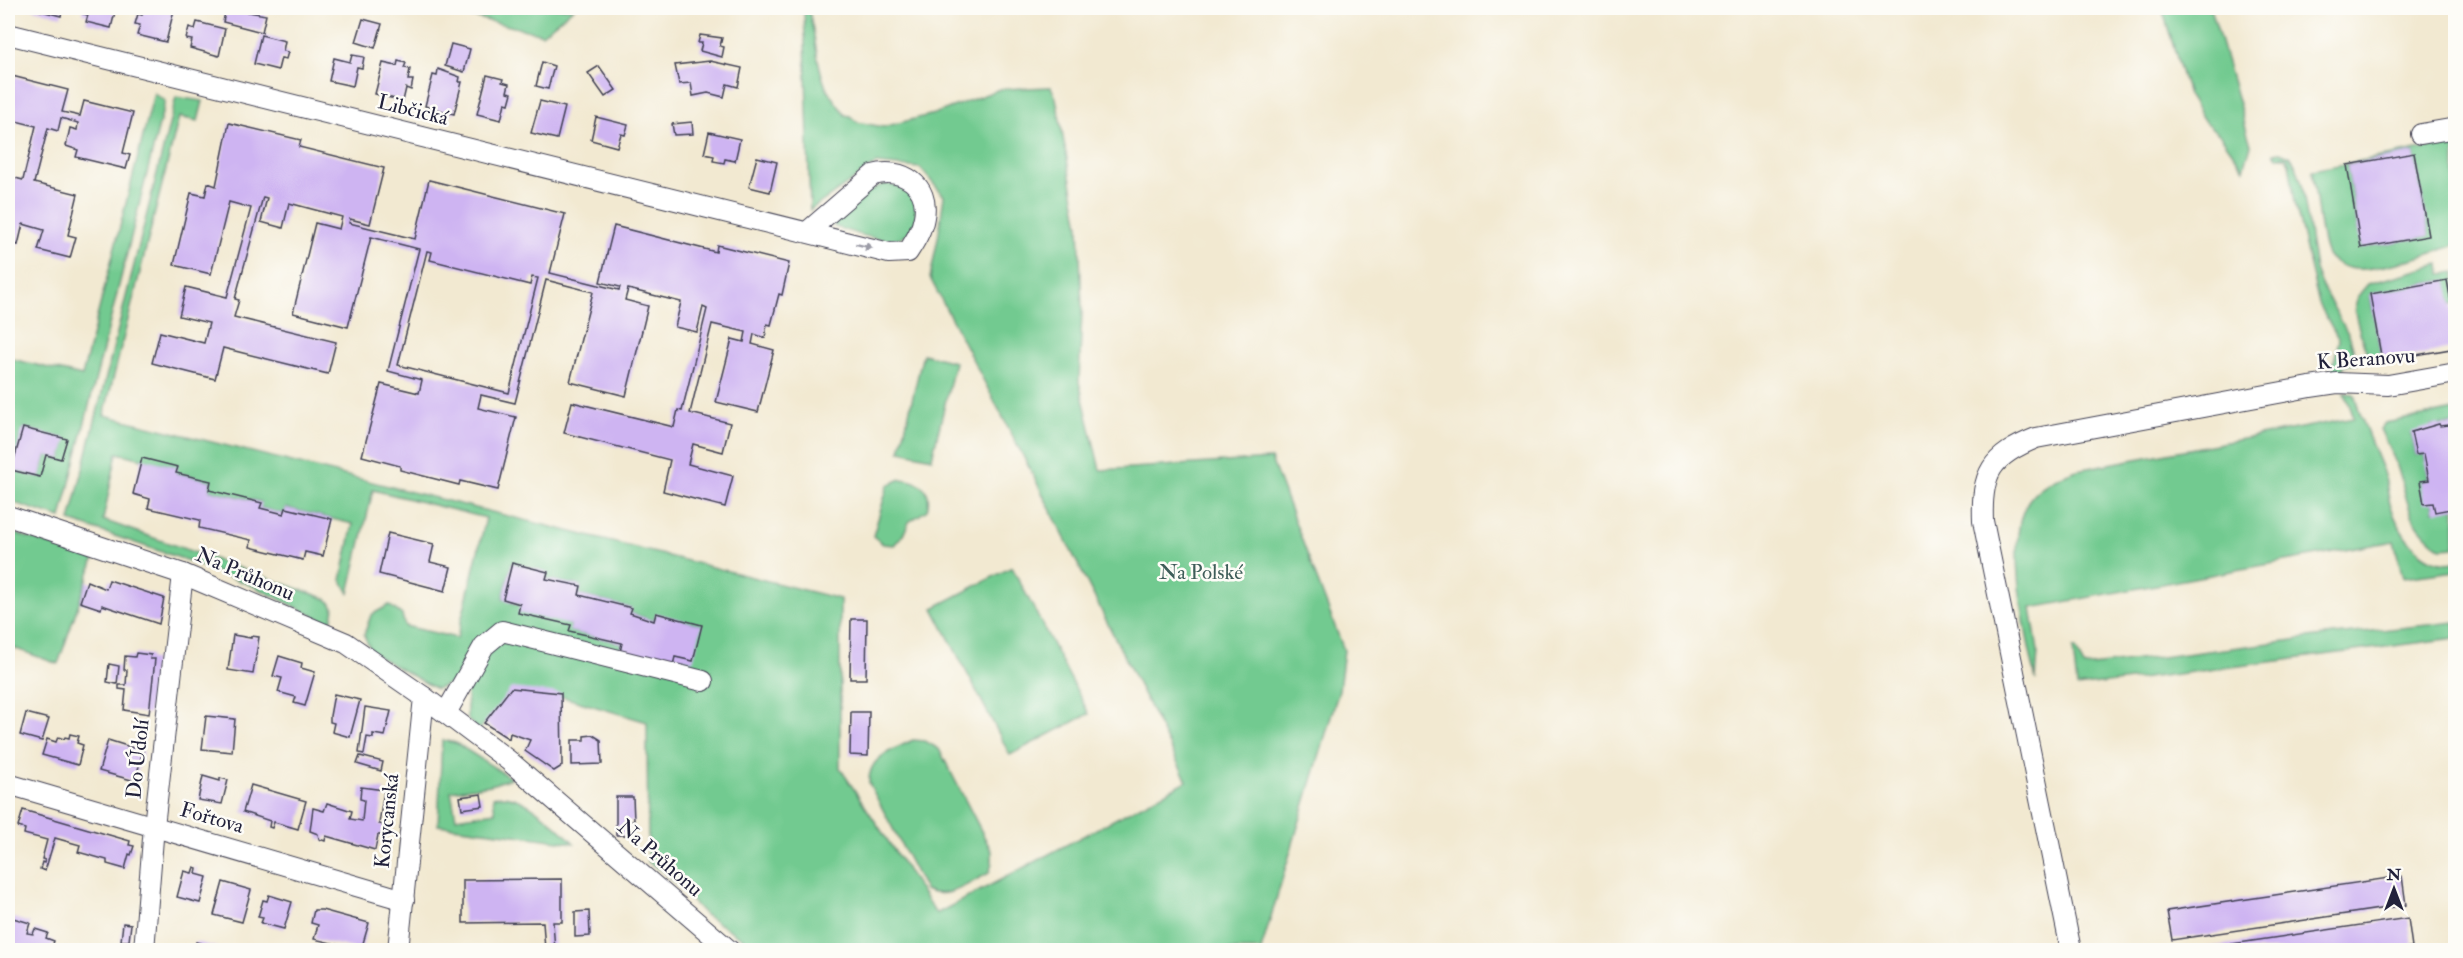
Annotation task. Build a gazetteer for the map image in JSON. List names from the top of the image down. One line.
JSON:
{"streets":{"street":["Libčická","K Beranovu","Na Průhonu","Do Údolí","Fořtova","Korycanská"]},"crossings":[["Na Průhonu","Do Údolí"],["Na Průhonu","Korycanská"],["Do Údolí","Fořtova"],["Fořtova","Korycanská"]],"parks":["Na Polské"],"north":"top"}
